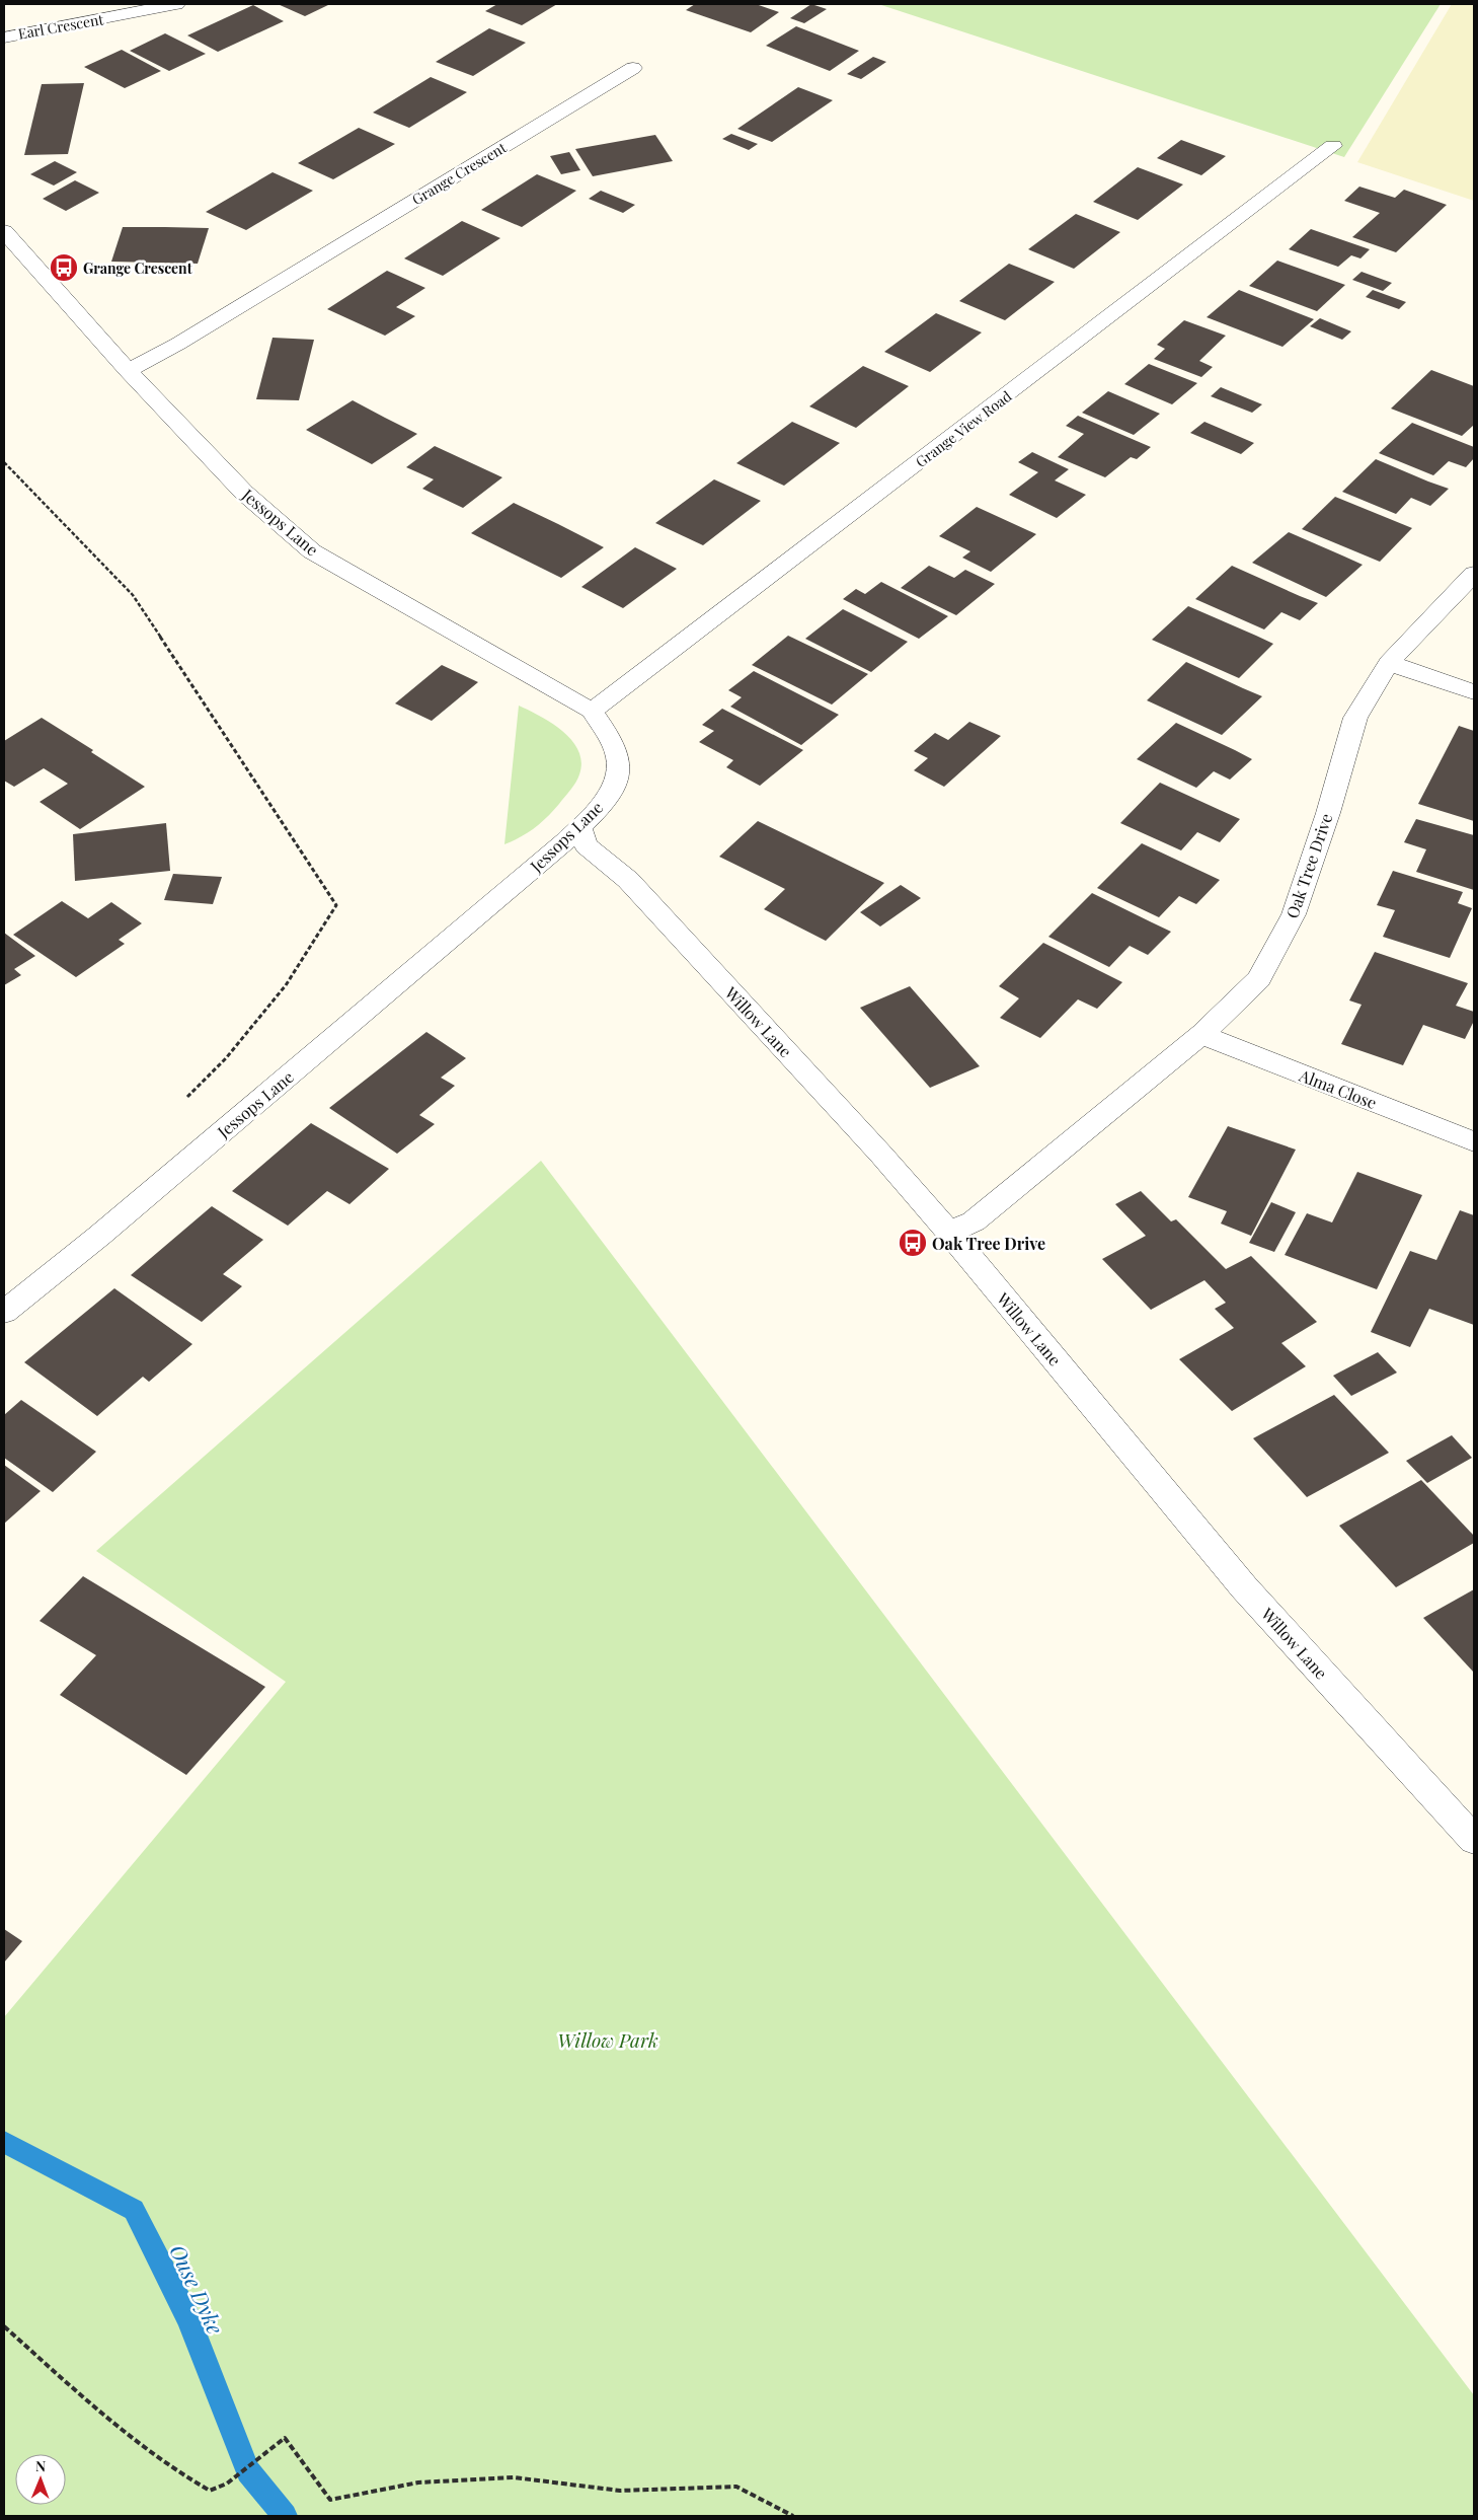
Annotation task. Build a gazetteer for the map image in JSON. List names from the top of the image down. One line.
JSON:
{"streets":{"street":["Earl Crescent","Grange Crescent","Grange View Road","Jessops Lane","Oak Tree Drive","Willow Lane","Alma Close"]},"crossings":[["Grange Crescent","Jessops Lane"],["Grange View Road","Jessops Lane"],["Jessops Lane","Willow Lane"],["Oak Tree Drive","Willow Lane"],["Oak Tree Drive","Alma Close"]],"water":["Ouse Dyke"],"parks":["Willow Park"],"places":{"bus stop":["Grange Crescent","Oak Tree Drive"]},"north":"top"}
